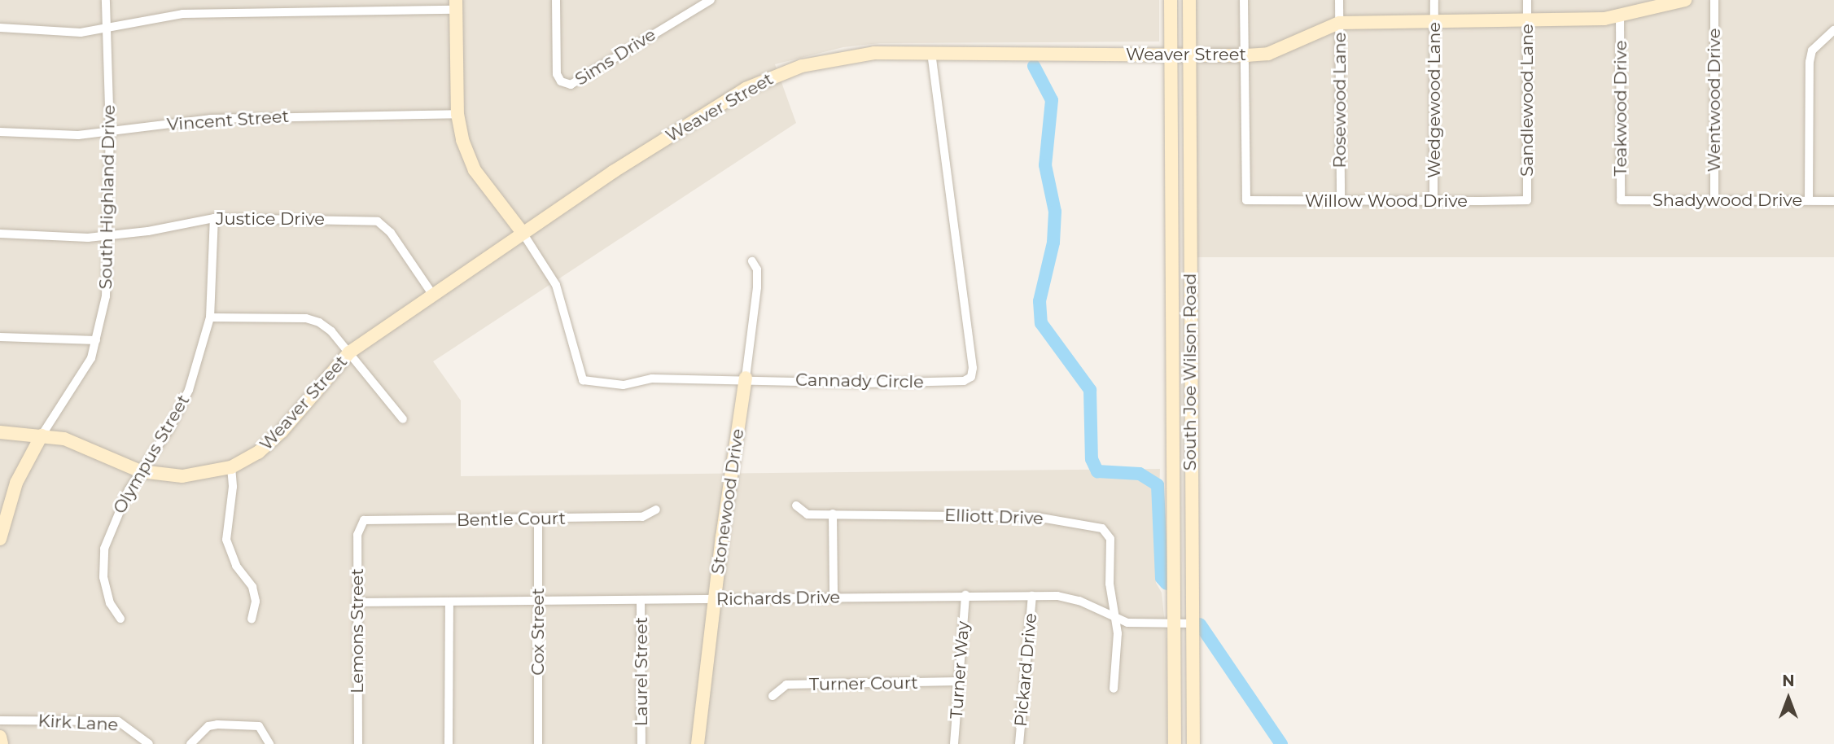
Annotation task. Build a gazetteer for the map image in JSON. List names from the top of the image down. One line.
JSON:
{"streets":{"street":["Weaver Street","Sims Drive","Rosewood Lane","Wedgewood Lane","Sandlewood Lane","Wentwood Drive","Teakwood Drive","Vincent Street","South Highland Drive","Shadywood Drive","Willow Wood Drive","Justice Drive","South Joe Wilson Road","Cannady Circle","Olympus Street","Stonewood Drive","Elliott Drive","Bentle Court","Richards Drive","Lemons Street","Cox Street","Turner Way","Pickard Drive","Laurel Street","Turner Court","Kirk Lane"]},"crossings":[["Weaver Street","Rosewood Lane"],["Weaver Street","Wedgewood Lane"],["Weaver Street","Sandlewood Lane"],["Weaver Street","Teakwood Drive"],["Weaver Street","South Highland Drive"],["Weaver Street","Willow Wood Drive"],["Weaver Street","Justice Drive"],["Weaver Street","South Joe Wilson Road"],["Weaver Street","Cannady Circle"],["Weaver Street","Olympus Street"],["Rosewood Lane","Willow Wood Drive"],["Wedgewood Lane","Willow Wood Drive"],["Sandlewood Lane","Willow Wood Drive"],["Wentwood Drive","Shadywood Drive"],["Teakwood Drive","Shadywood Drive"],["Vincent Street","South Highland Drive"],["South Highland Drive","Justice Drive"],["Justice Drive","Olympus Street"],["South Joe Wilson Road","Richards Drive"],["Cannady Circle","Stonewood Drive"],["Stonewood Drive","Richards Drive"],["Elliott Drive","Richards Drive"],["Bentle Court","Lemons Street"],["Bentle Court","Cox Street"],["Richards Drive","Lemons Street"],["Richards Drive","Cox Street"],["Richards Drive","Turner Way"],["Richards Drive","Pickard Drive"],["Richards Drive","Laurel Street"],["Turner Way","Turner Court"]],"north":"top"}
